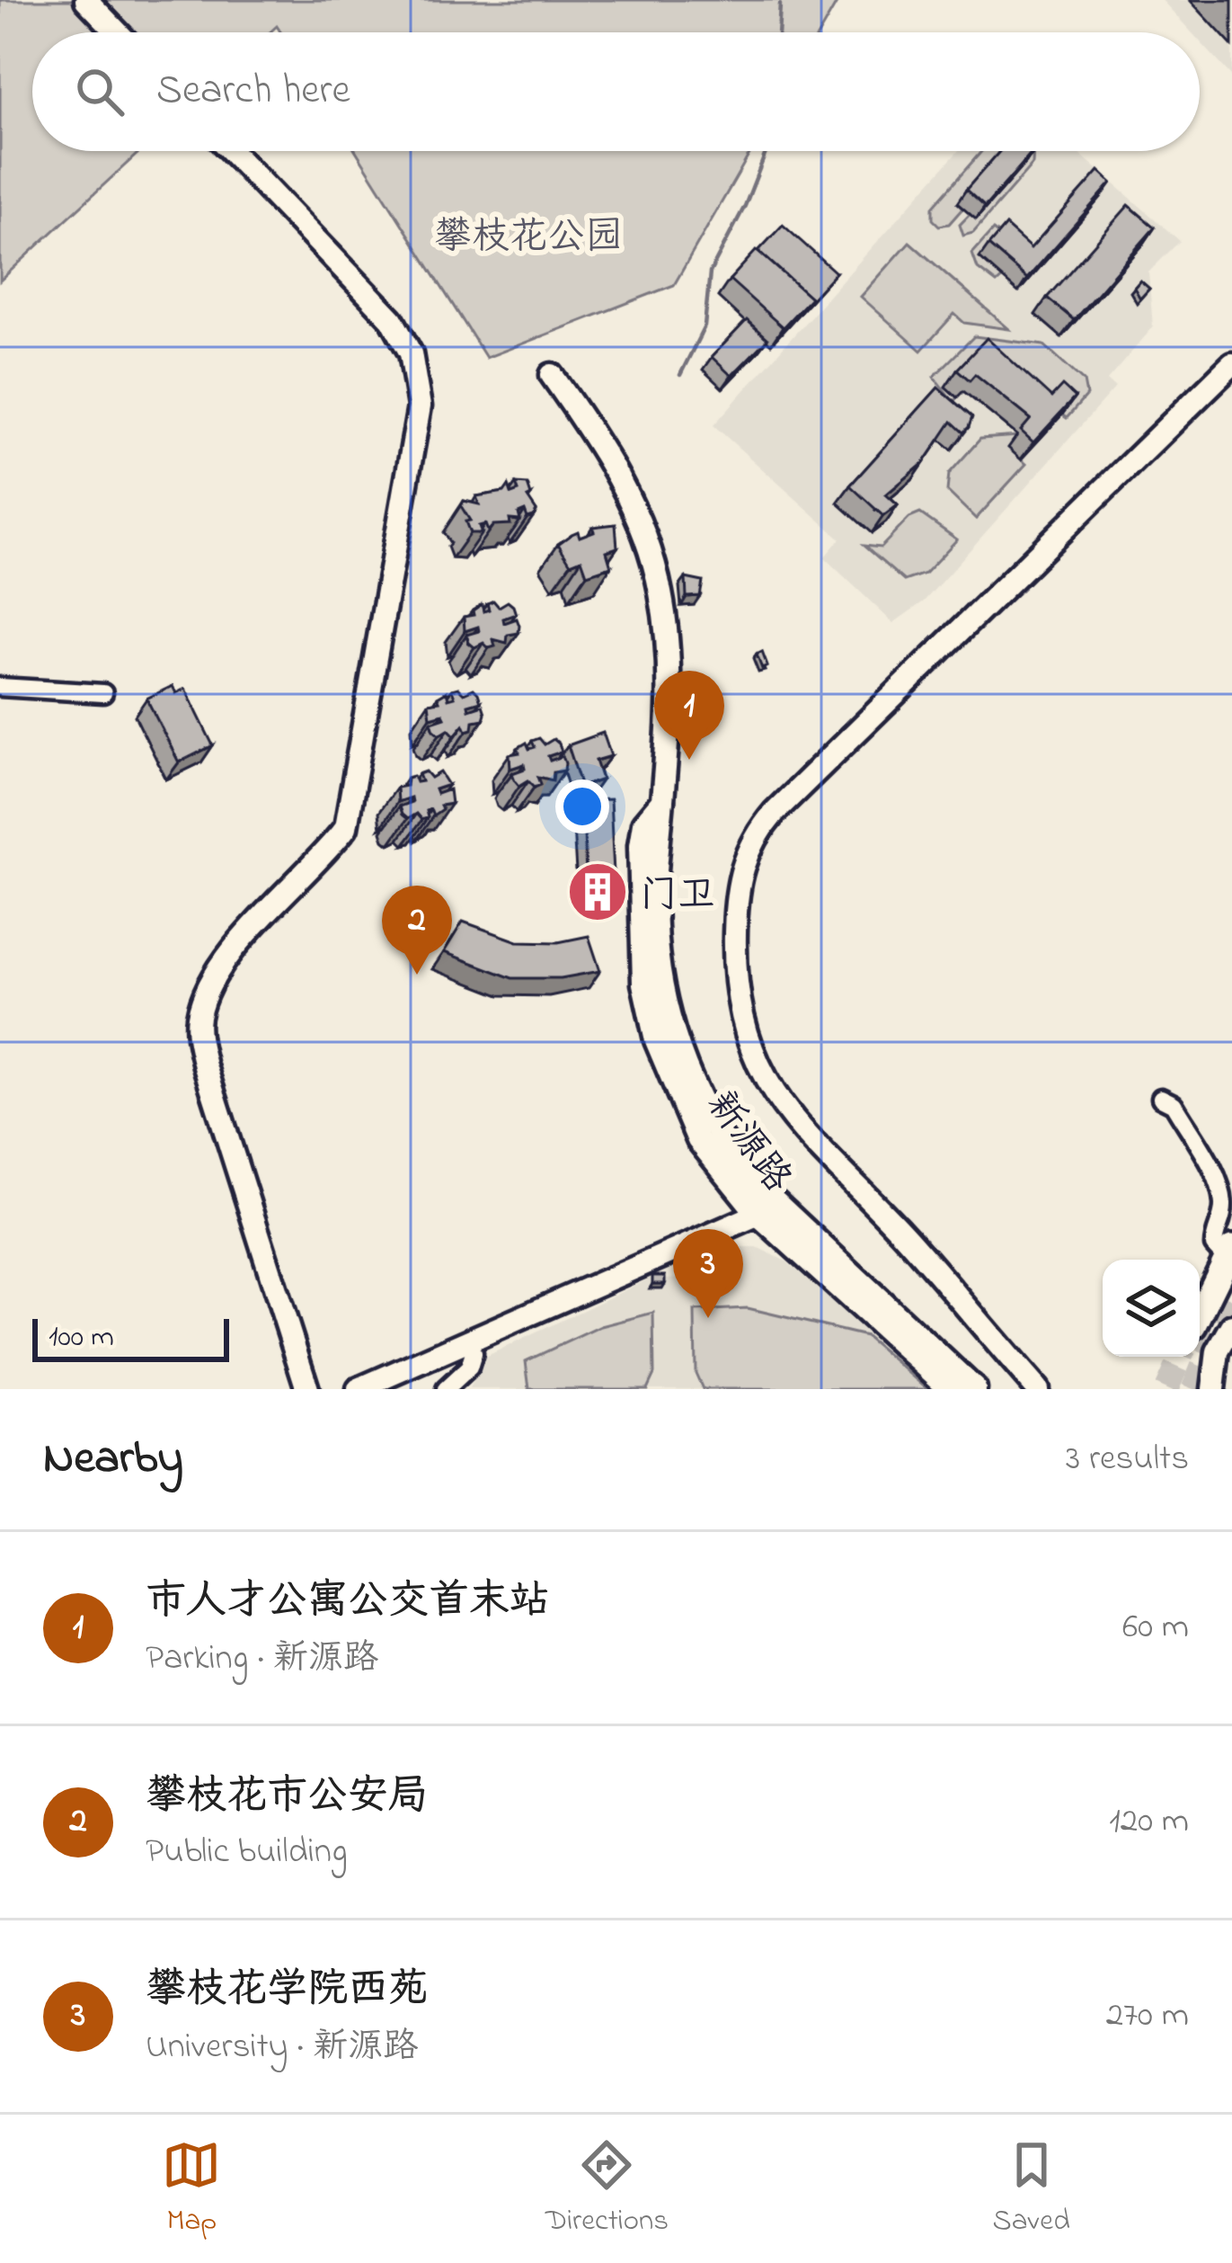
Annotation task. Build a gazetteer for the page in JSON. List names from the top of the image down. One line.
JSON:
{"streets":{"street":["新源路"]},"parks":["攀枝花公园"],"places":{"building":["门卫"]},"scale_bar":"100 m","page":{"search":"Search here","pins":["1","2","3"],"scale":"100 m","heading":["Nearby","3 results"],"list":[{"mark":"1","name":"市人才公寓公交首末站","note":"Parking · 新源路","value":"60 m"},{"mark":"2","name":"攀枝花市公安局","note":"Public building","value":"120 m"},{"mark":"3","name":"攀枝花学院西苑","note":"University · 新源路","value":"270 m"}],"nav":["Map","Directions","Saved"]}}
